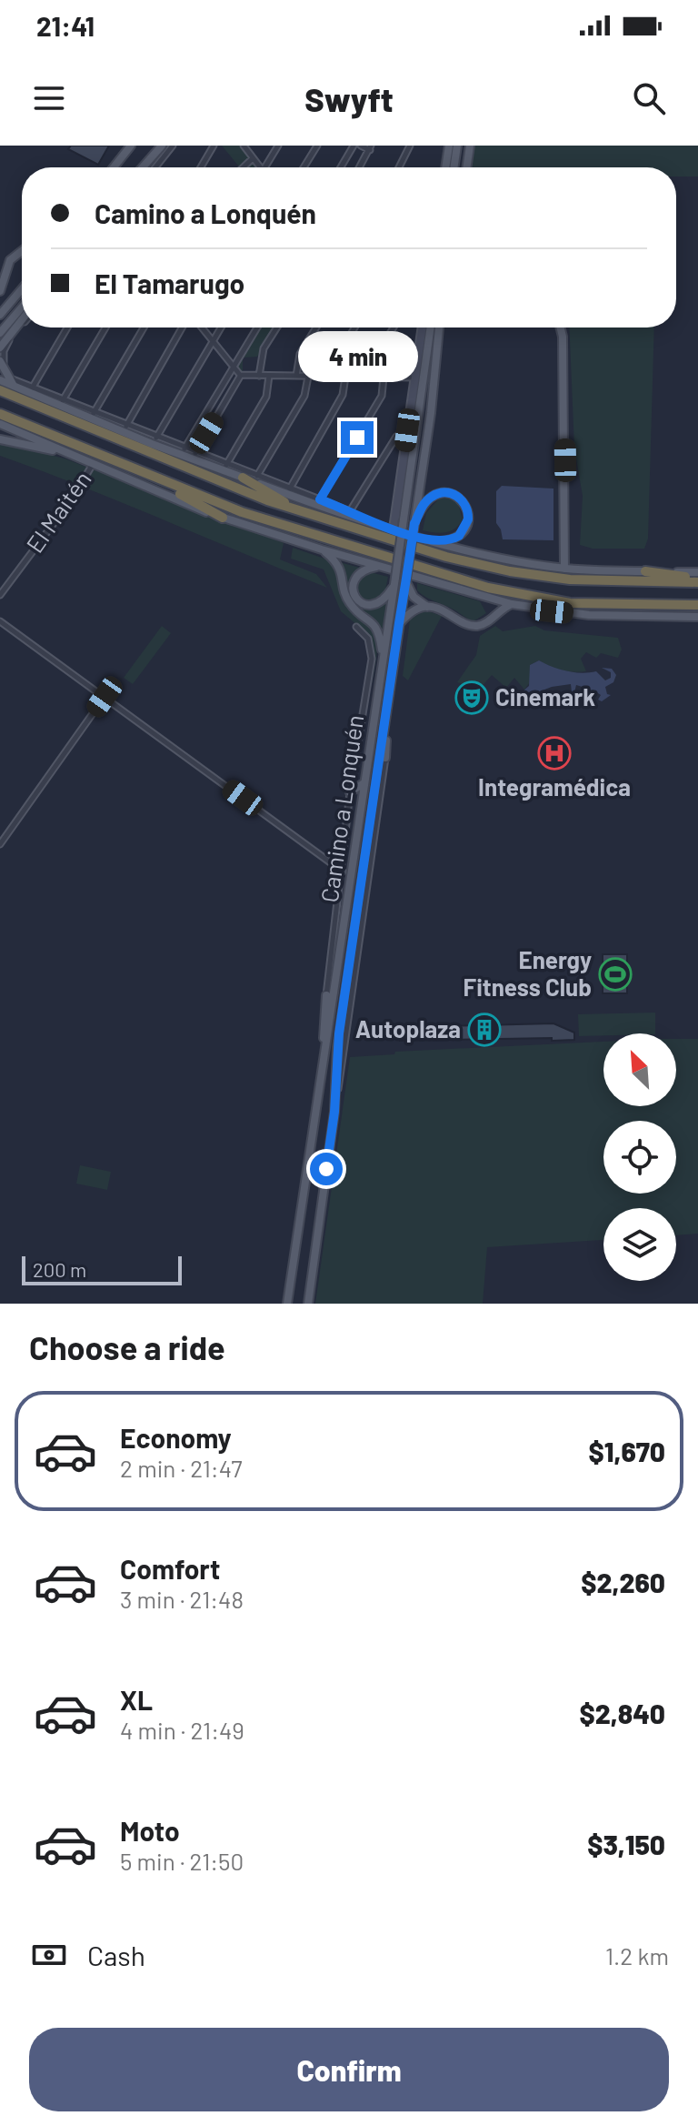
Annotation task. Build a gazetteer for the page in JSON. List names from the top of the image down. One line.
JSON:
{"streets":{"main road":["Camino a Lonquén"],"street":["El Maitén"]},"places":{"theatre":["Cinemark"],"hospital":["Integramédica"],"sports":["Energy Fitness Club"],"building":["Autoplaza"]},"scale_bar":"200 m","north":"top left","page":{"status":"21:41","header":"Swyft","banner":["Camino a Lonquén","El Tamarugo"],"bubble":"4 min","scale":"200 m","heading":"Choose a ride","list":[{"name":"Economy","note":"2 min · 21:47","value":"$1,670"},{"name":"Comfort","note":"3 min · 21:48","value":"$2,260"},{"name":"XL","note":"4 min · 21:49","value":"$2,840"},{"name":"Moto","note":"5 min · 21:50","value":"$3,150"}],"pay":["Cash","1.2 km"],"buttons":"Confirm"}}
